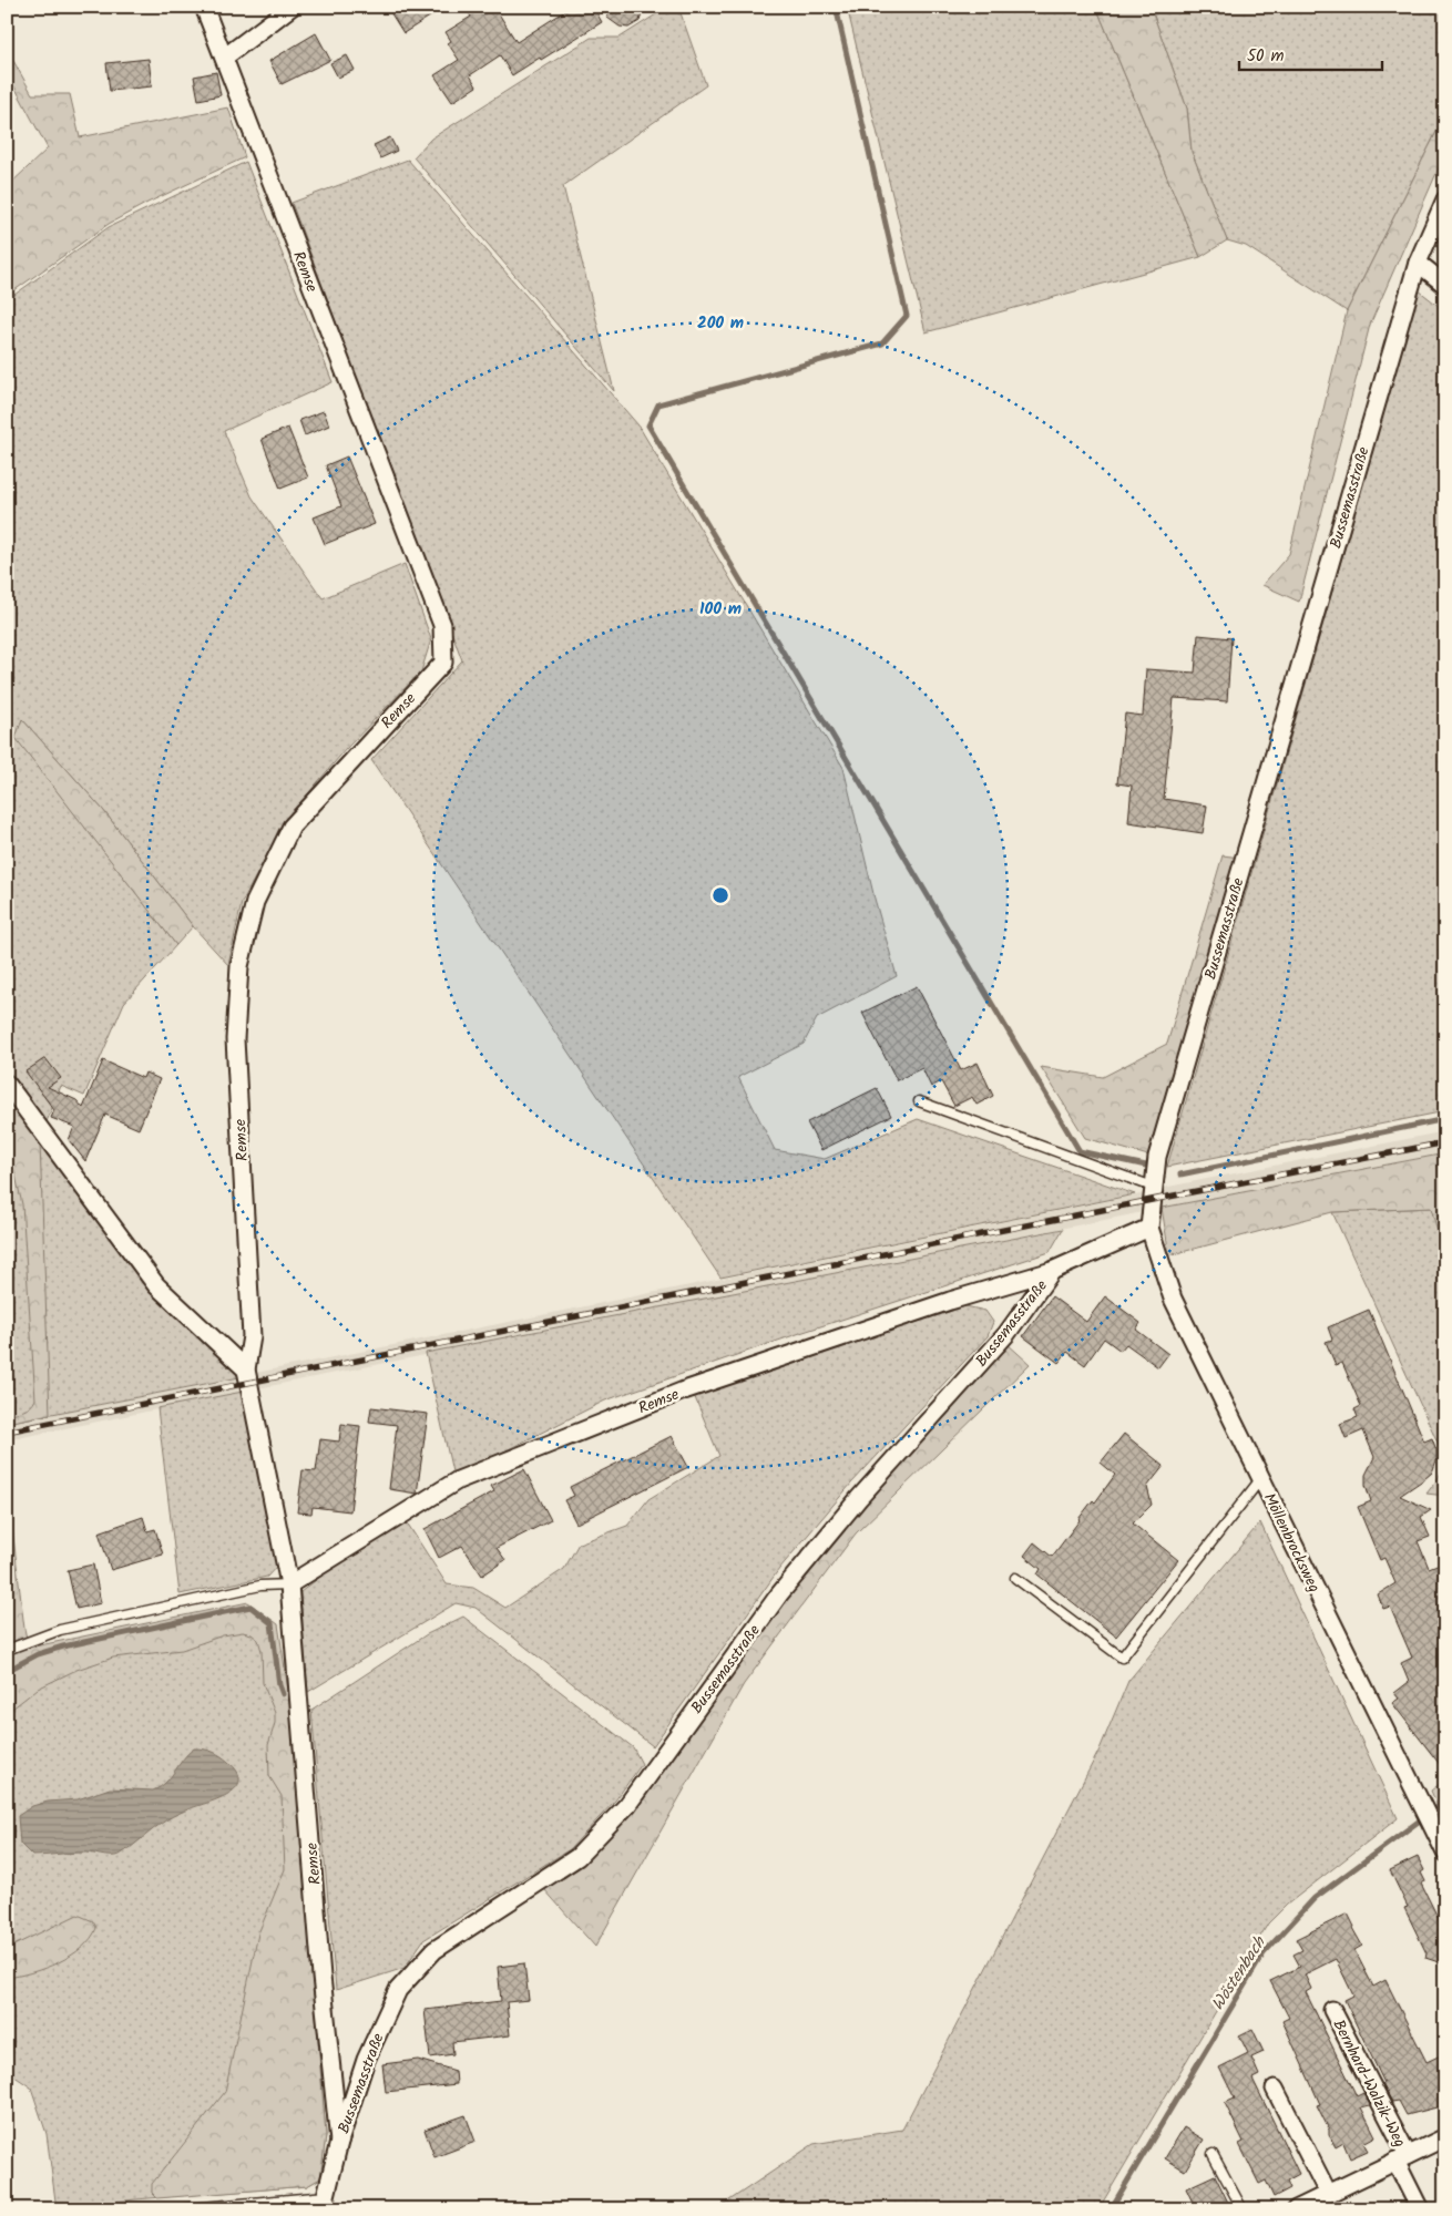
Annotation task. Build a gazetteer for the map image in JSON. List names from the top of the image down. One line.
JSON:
{"streets":{"street":["Remse","Bussemasstraße","Möllenbrocksweg","Bernhard-Walzik-Weg"]},"crossings":[["Remse","Bussemasstraße"],["Bussemasstraße","Möllenbrocksweg"]],"water":["Wöstenbach"],"scale_bar":"50 m","rings":["200 m","100 m"]}
